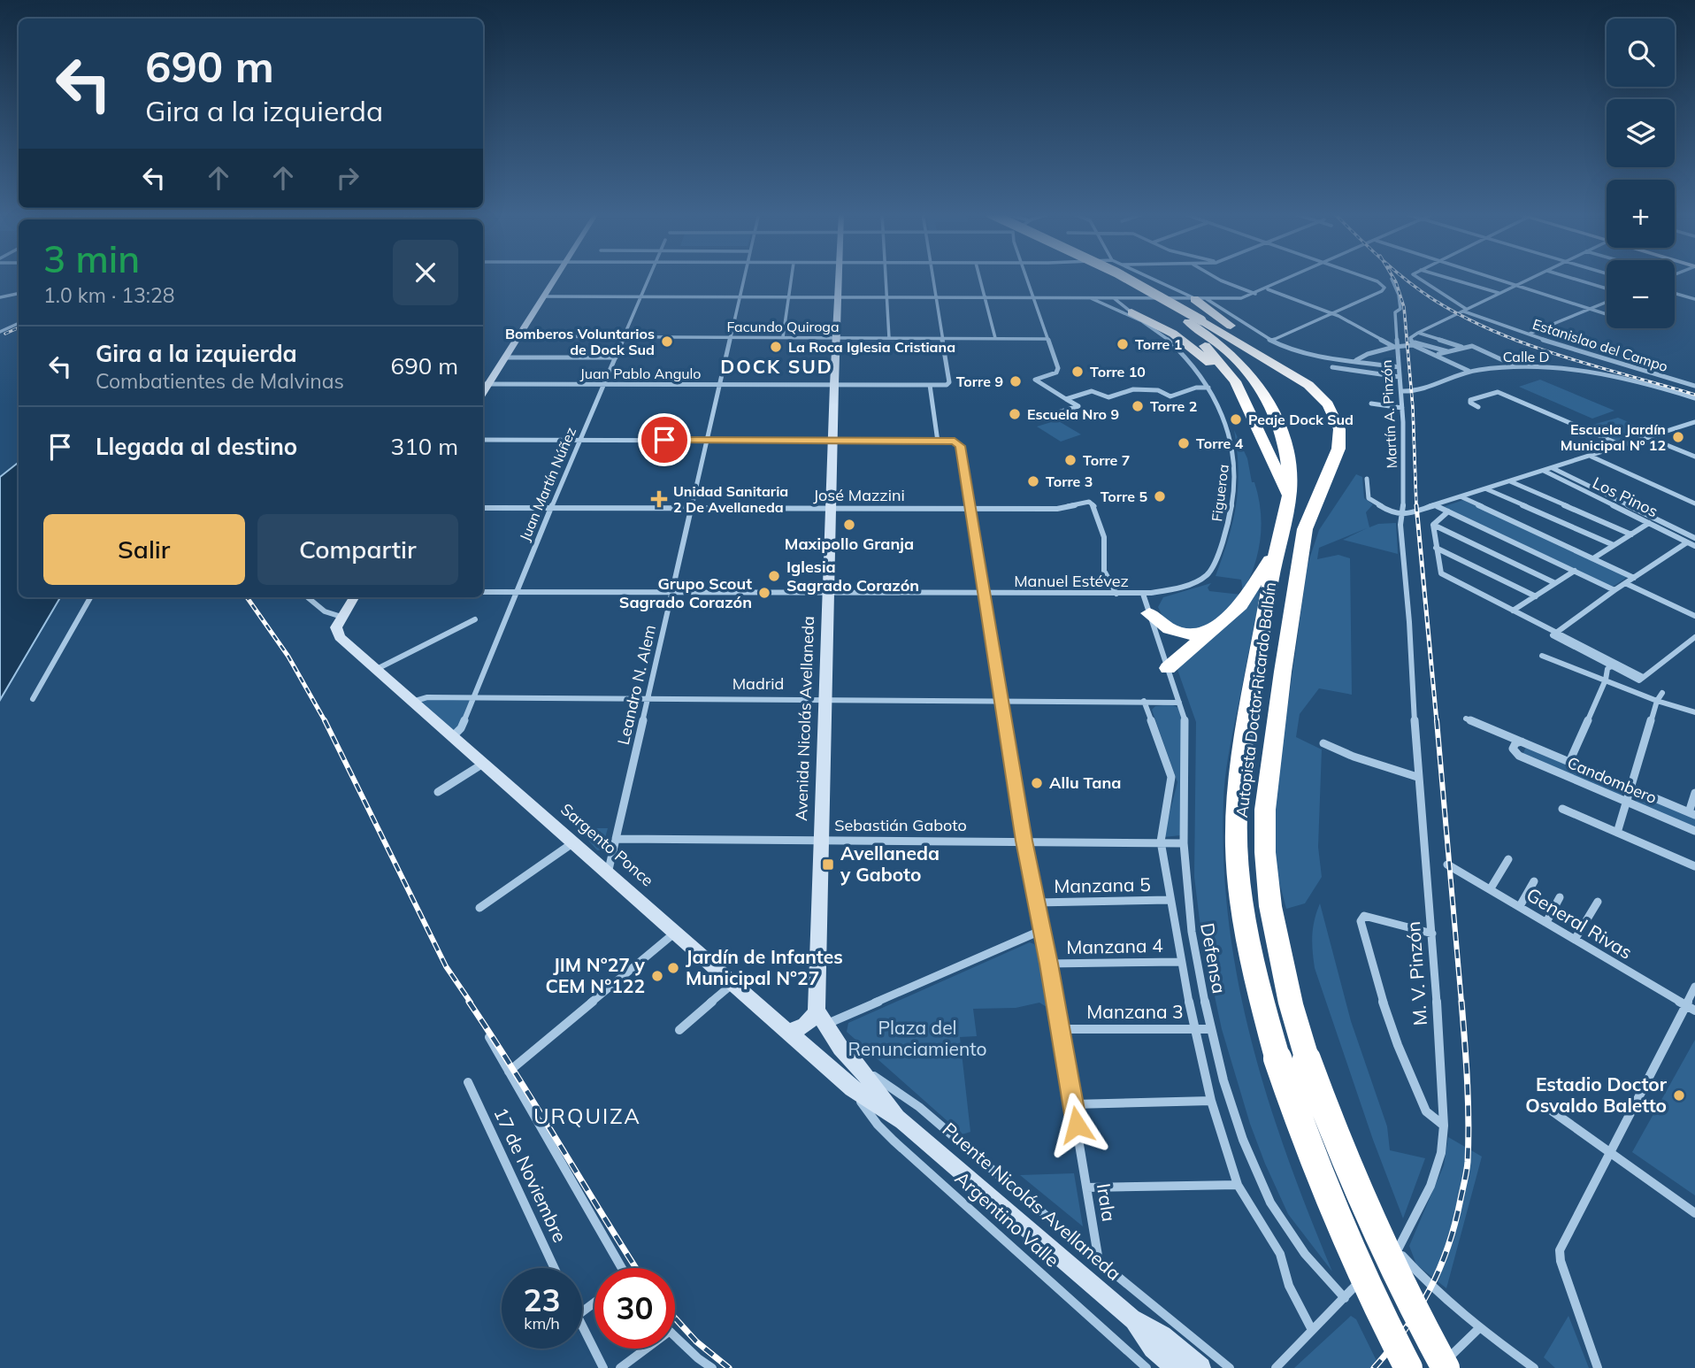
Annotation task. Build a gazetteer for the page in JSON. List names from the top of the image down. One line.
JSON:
{"streets":{"highway":["Autopista Doctor Ricardo Balbín"],"main road":["Avenida Nicolás Avellaneda","Sargento Ponce","Puente Nicolás Avellaneda"],"street":["Facundo Quiroga","Estanislao del Campo","Calle D","Juan Pablo Angulo","Martín A. Pinzón","Juan Martín Núñez","Figueroa","José Mazzini","Los Pinos","Manuel Estévez","Madrid","Leandro N. Alem","Candombero","Sebastián Gaboto","Manzana 5","General Rivas","Manzana 4","Defensa","M. V. Pinzón","Manzana 3","17 de Noviembre","Irala","Argentino Valle"]},"crossings":[["Facundo Quiroga","Juan Pablo Angulo"],["Facundo Quiroga","Juan Martín Núñez"],["Facundo Quiroga","Leandro N. Alem"],["Facundo Quiroga","Avenida Nicolás Avellaneda"],["Calle D","Martín A. Pinzón"],["Juan Pablo Angulo","Juan Martín Núñez"],["Juan Pablo Angulo","Leandro N. Alem"],["Juan Pablo Angulo","Avenida Nicolás Avellaneda"],["Martín A. Pinzón","M. V. Pinzón"],["Juan Martín Núñez","José Mazzini"],["Juan Martín Núñez","Manuel Estévez"],["Juan Martín Núñez","Madrid"],["Juan Martín Núñez","Sargento Ponce"],["Figueroa","Manuel Estévez"],["Figueroa","Defensa"],["José Mazzini","Manuel Estévez"],["José Mazzini","Leandro N. Alem"],["José Mazzini","Avenida Nicolás Avellaneda"],["José Mazzini","Irala"],["Manuel Estévez","Leandro N. Alem"],["Manuel Estévez","Avenida Nicolás Avellaneda"],["Manuel Estévez","Defensa"],["Manuel Estévez","Irala"],["Madrid","Leandro N. Alem"],["Madrid","Avenida Nicolás Avellaneda"],["Madrid","Sargento Ponce"],["Madrid","Defensa"],["Madrid","Irala"],["Leandro N. Alem","Sebastián Gaboto"],["Leandro N. Alem","Sargento Ponce"],["Avenida Nicolás Avellaneda","Sebastián Gaboto"],["Sebastián Gaboto","Defensa"],["Sebastián Gaboto","Irala"],["Sargento Ponce","Puente Nicolás Avellaneda"],["Sargento Ponce","Argentino Valle"],["Manzana 5","Irala"],["Manzana 4","Irala"],["Defensa","M. V. Pinzón"],["Defensa","Manzana 3"],["Manzana 3","Irala"],["Irala","Argentino Valle"]],"districts":["DOCK SUD","URQUIZA"],"parks":["Plaza del Renunciamiento"],"places":{"other":["Bomberos Voluntarios de Dock Sud","Torre 1","La Roca Iglesia Cristiana","Torre 10","Torre 9","Torre 2","Escuela Nro 9","Peaje Dock Sud","Escuela Jardín Municipal Nº 12","Torre 4","Torre 7","Torre 3","Torre 5","Maxipollo Granja","Iglesia Sagrado Corazón","Grupo Scout Sagrado Corazón","Allu Tana","Jardín de Infantes Municipal N°27","JIM N°27 y CEM N°122","Estadio Doctor Osvaldo Baletto"],"health":["Unidad Sanitaria 2 De Avellaneda"],"transit":["Avellaneda y Gaboto"]},"page":{"map_buttons":["+","−"],"turn":["690 m","Gira a la izquierda"],"heading":["3 min","1.0 km · 13:28"],"list":[{"name":"Gira a la izquierda","note":"Combatientes de Malvinas","value":"690 m"},{"name":"Llegada al destino","value":"310 m"}],"buttons":["Salir","Compartir"],"speed":"23 km/h","limit":"30"}}
